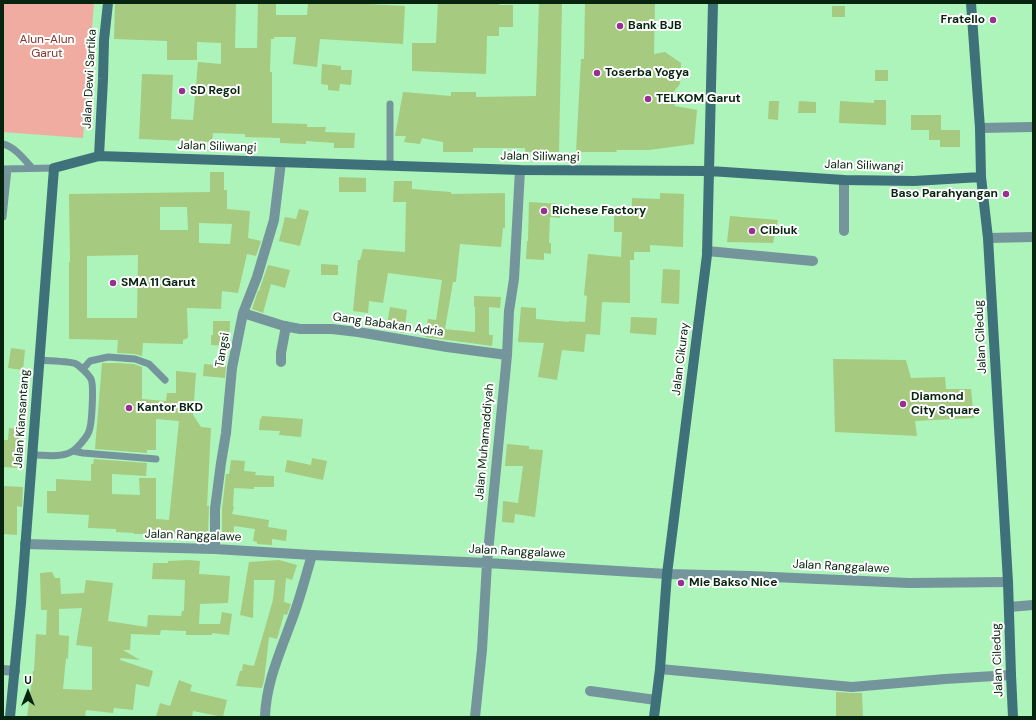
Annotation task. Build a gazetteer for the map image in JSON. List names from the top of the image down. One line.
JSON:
{"streets":{"street":["Jalan Dewi Sartika","Jalan Siliwangi","Gang Babakan Adria","Jalan Ciledug","Tangsi","Jalan Cikuray","Jalan Kiansantang","Jalan Muhamaddiyah","Jalan Ranggalawe"]},"crossings":[["Jalan Dewi Sartika","Jalan Siliwangi"],["Jalan Siliwangi","Jalan Ciledug"],["Jalan Siliwangi","Tangsi"],["Jalan Siliwangi","Jalan Cikuray"],["Jalan Siliwangi","Jalan Muhamaddiyah"],["Gang Babakan Adria","Tangsi"],["Gang Babakan Adria","Jalan Muhamaddiyah"],["Jalan Ciledug","Jalan Ranggalawe"],["Tangsi","Jalan Ranggalawe"],["Jalan Cikuray","Jalan Ranggalawe"],["Jalan Kiansantang","Jalan Ranggalawe"],["Jalan Muhamaddiyah","Jalan Ranggalawe"]],"parks":["Alun-Alun Garut"],"places":["Fratello","Bank BJB","Toserba Yogya","SD Regol","TELKOM Garut","Baso Parahyangan","Richese Factory","Cibiuk","SMA 11 Garut","Diamond City Square","Kantor BKD","Mie Bakso Nice"],"north":"top"}
